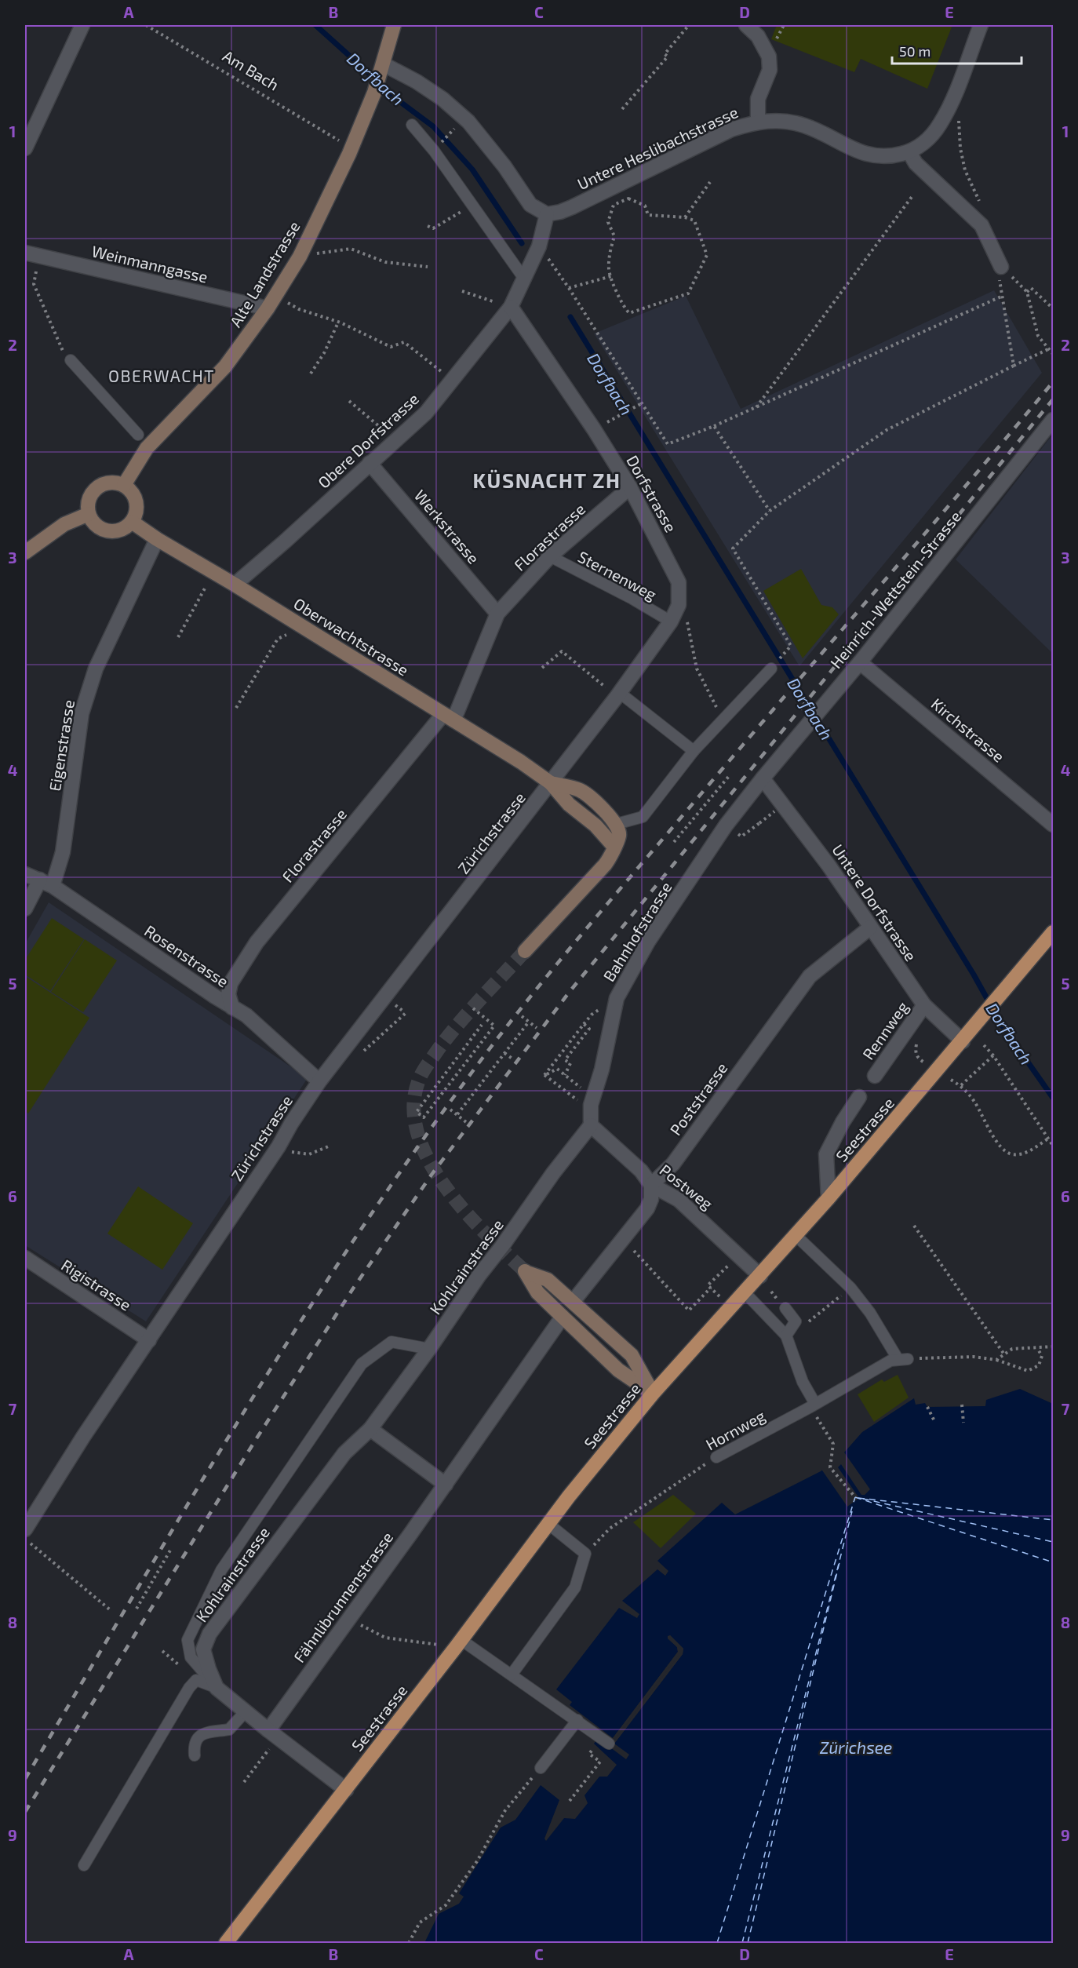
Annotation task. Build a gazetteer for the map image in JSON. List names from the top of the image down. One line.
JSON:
{"streets":{"main road":["Alte Landstrasse","Oberwachtstrasse","Seestrasse"],"street":["Untere Heslibachstrasse","Weinmanngasse","Obere Dorfstrasse","Dorfstrasse","Werkstrasse","Florastrasse","Heinrich-Wettstein-Strasse","Kirchstrasse","Eigenstrasse","Zürichstrasse","Untere Dorfstrasse","Bahnhofstrasse","Rosenstrasse","Rennweg","Poststrasse","Postweg","Kohlrainstrasse","Rigistrasse","Fähnlibrunnenstrasse"],"lane":["Sternenweg","Hornweg"],"path":["Am Bach"]},"crossings":[["Weinmanngasse","Alte Landstrasse"],["Alte Landstrasse","Oberwachtstrasse"],["Obere Dorfstrasse","Dorfstrasse"],["Obere Dorfstrasse","Werkstrasse"],["Obere Dorfstrasse","Oberwachtstrasse"],["Dorfstrasse","Florastrasse"],["Dorfstrasse","Sternenweg"],["Dorfstrasse","Oberwachtstrasse"],["Dorfstrasse","Zürichstrasse"],["Werkstrasse","Florastrasse"],["Florastrasse","Sternenweg"],["Florastrasse","Oberwachtstrasse"],["Florastrasse","Rosenstrasse"],["Heinrich-Wettstein-Strasse","Kirchstrasse"],["Heinrich-Wettstein-Strasse","Untere Dorfstrasse"],["Heinrich-Wettstein-Strasse","Bahnhofstrasse"],["Oberwachtstrasse","Eigenstrasse"],["Oberwachtstrasse","Zürichstrasse"],["Eigenstrasse","Rosenstrasse"],["Zürichstrasse","Rosenstrasse"],["Zürichstrasse","Rigistrasse"],["Untere Dorfstrasse","Bahnhofstrasse"],["Untere Dorfstrasse","Rennweg"],["Untere Dorfstrasse","Poststrasse"],["Untere Dorfstrasse","Seestrasse"],["Bahnhofstrasse","Postweg"],["Bahnhofstrasse","Kohlrainstrasse"],["Poststrasse","Postweg"],["Seestrasse","Postweg"],["Seestrasse","Kohlrainstrasse"],["Postweg","Kohlrainstrasse"],["Kohlrainstrasse","Fähnlibrunnenstrasse"]],"districts":["OBERWACHT","KÜSNACHT ZH"],"water":["Dorfbach","Zürichsee"],"scale_bar":"50 m","grid":{"columns":["A","B","C","D","E"],"rows":["1","2","3","4","5","6","7","8","9"]}}
